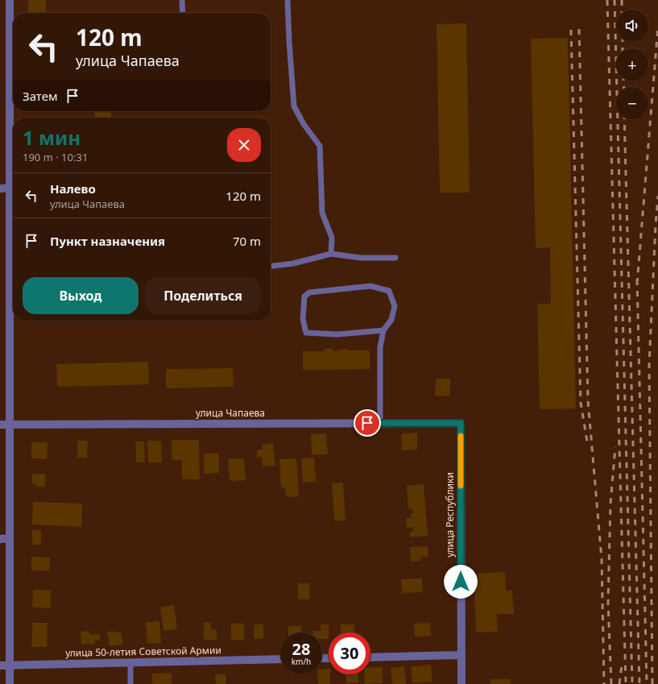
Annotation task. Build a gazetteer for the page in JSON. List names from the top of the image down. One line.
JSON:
{"streets":{"street":["улица Чапаева","улица Республики","улица 50-летия Советской Армии"]},"crossings":[["улица Чапаева","улица Республики"]],"page":{"map_buttons":["+","−"],"turn":["120 m","улица Чапаева"],"then":"Затем","heading":["1 мин","190 m · 10:31"],"list":[{"name":"Налево","note":"улица Чапаева","value":"120 m"},{"name":"Пункт назначения","value":"70 m"}],"buttons":["Выход","Поделиться"],"speed":"28 km/h","limit":"30"}}
